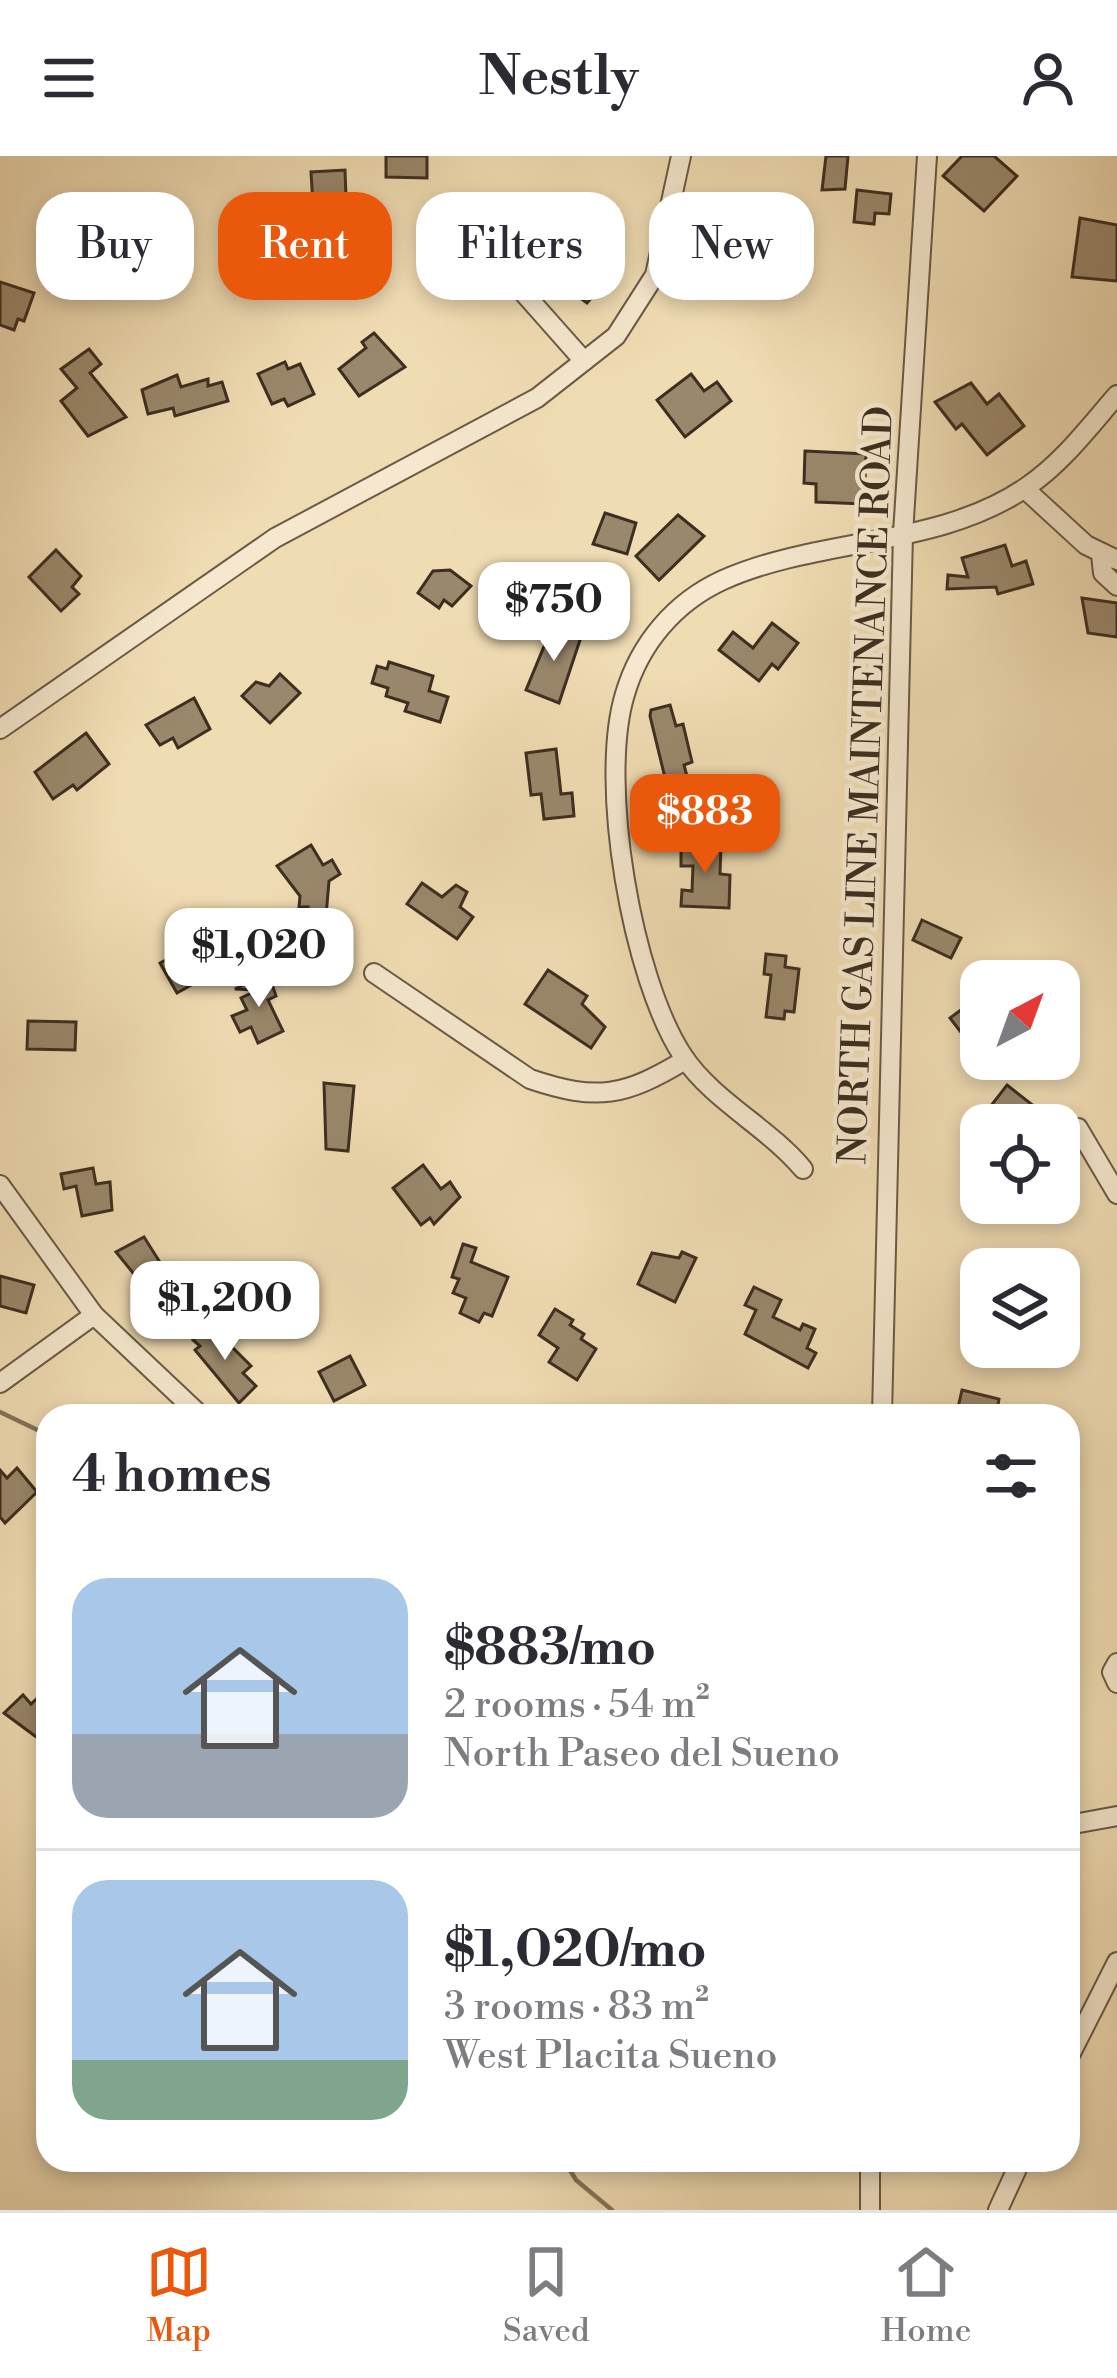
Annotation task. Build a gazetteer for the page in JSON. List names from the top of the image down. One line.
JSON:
{"streets":{"street":["NORTH GAS LINE MAINTENANCE ROAD"]},"north":"top right","page":{"header":"Nestly","chip":["Buy","Rent","Filters","New"],"price":["$750","$883","$1,020","$1,200"],"heading":"4 homes","list":[{"name":"$883/mo","note":"2 rooms · 54 m² · North Paseo del Sueno"},{"name":"$1,020/mo","note":"3 rooms · 83 m² · West Placita Sueno"}],"tabs":["Map","Saved","Home"]}}
